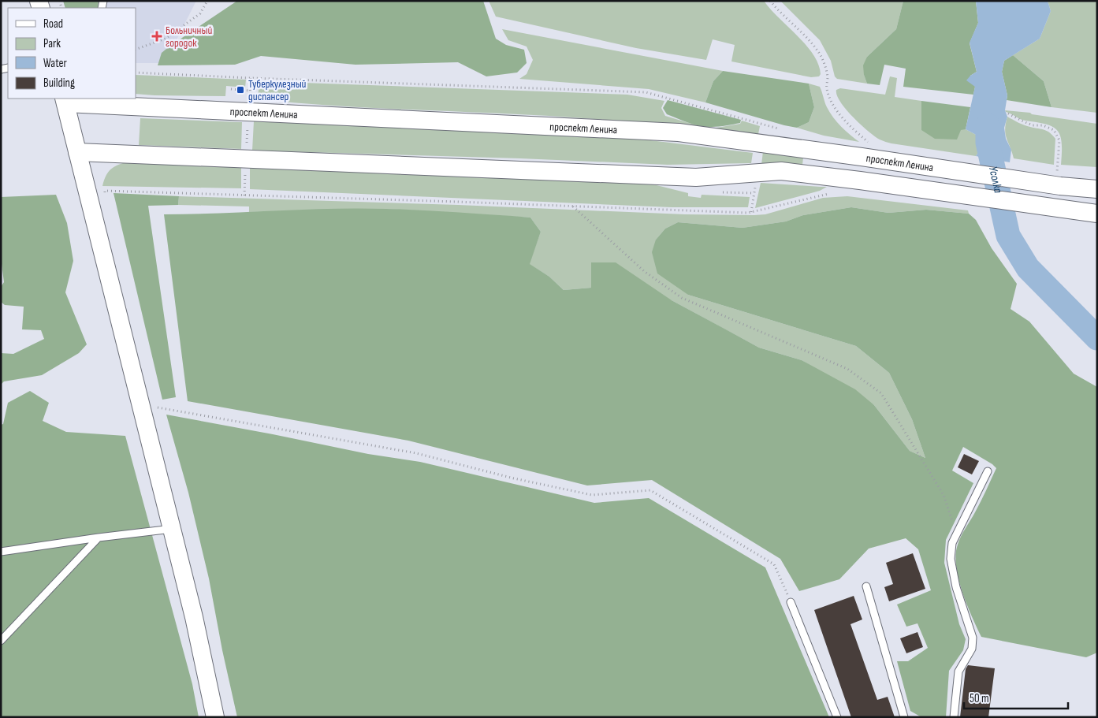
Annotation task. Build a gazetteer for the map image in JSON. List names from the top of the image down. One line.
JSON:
{"streets":{"street":["проспект Ленина"]},"water":["Усолка"],"places":{"health":["Больничный городок"],"transit":["Туберкулезный диспансер"]},"legend":["Road","Park","Water","Building"],"scale_bar":"50 m"}
